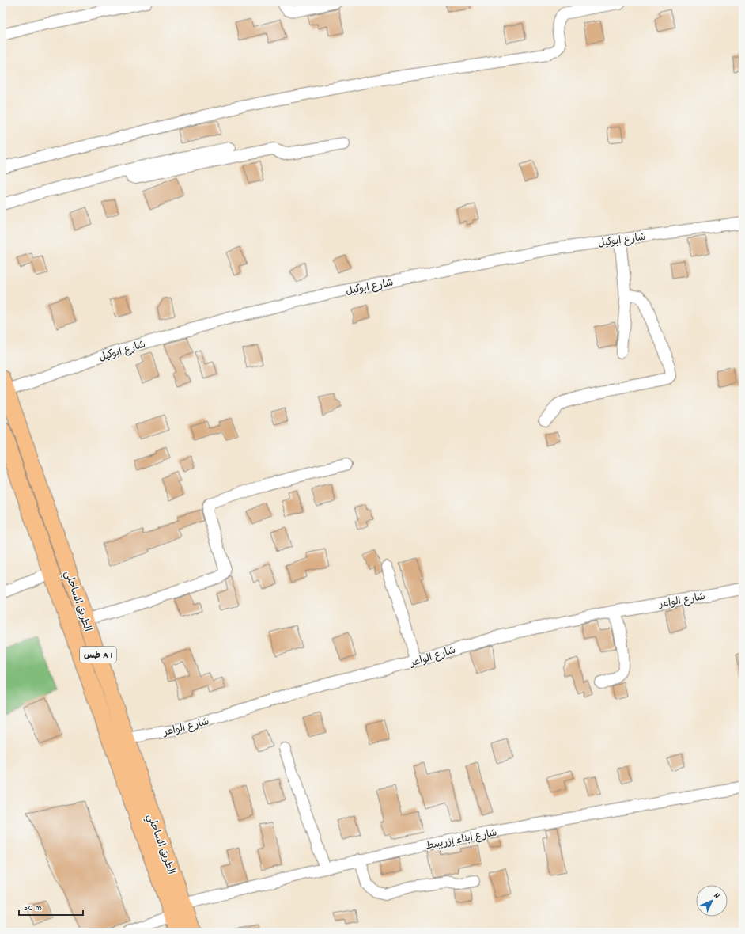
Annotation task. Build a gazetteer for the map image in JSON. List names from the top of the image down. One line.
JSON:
{"streets":{"highway":["الطريق الساحلي","طس A 1"],"street":["شارع ابوكيل","شارع الواعر","شارع ابناء إزريبيط"]},"crossings":[["شارع ابوكيل","الطريق الساحلي"],["شارع الواعر","الطريق الساحلي"],["الطريق الساحلي","شارع ابناء إزريبيط"]],"scale_bar":"50 m","north":"top right"}
